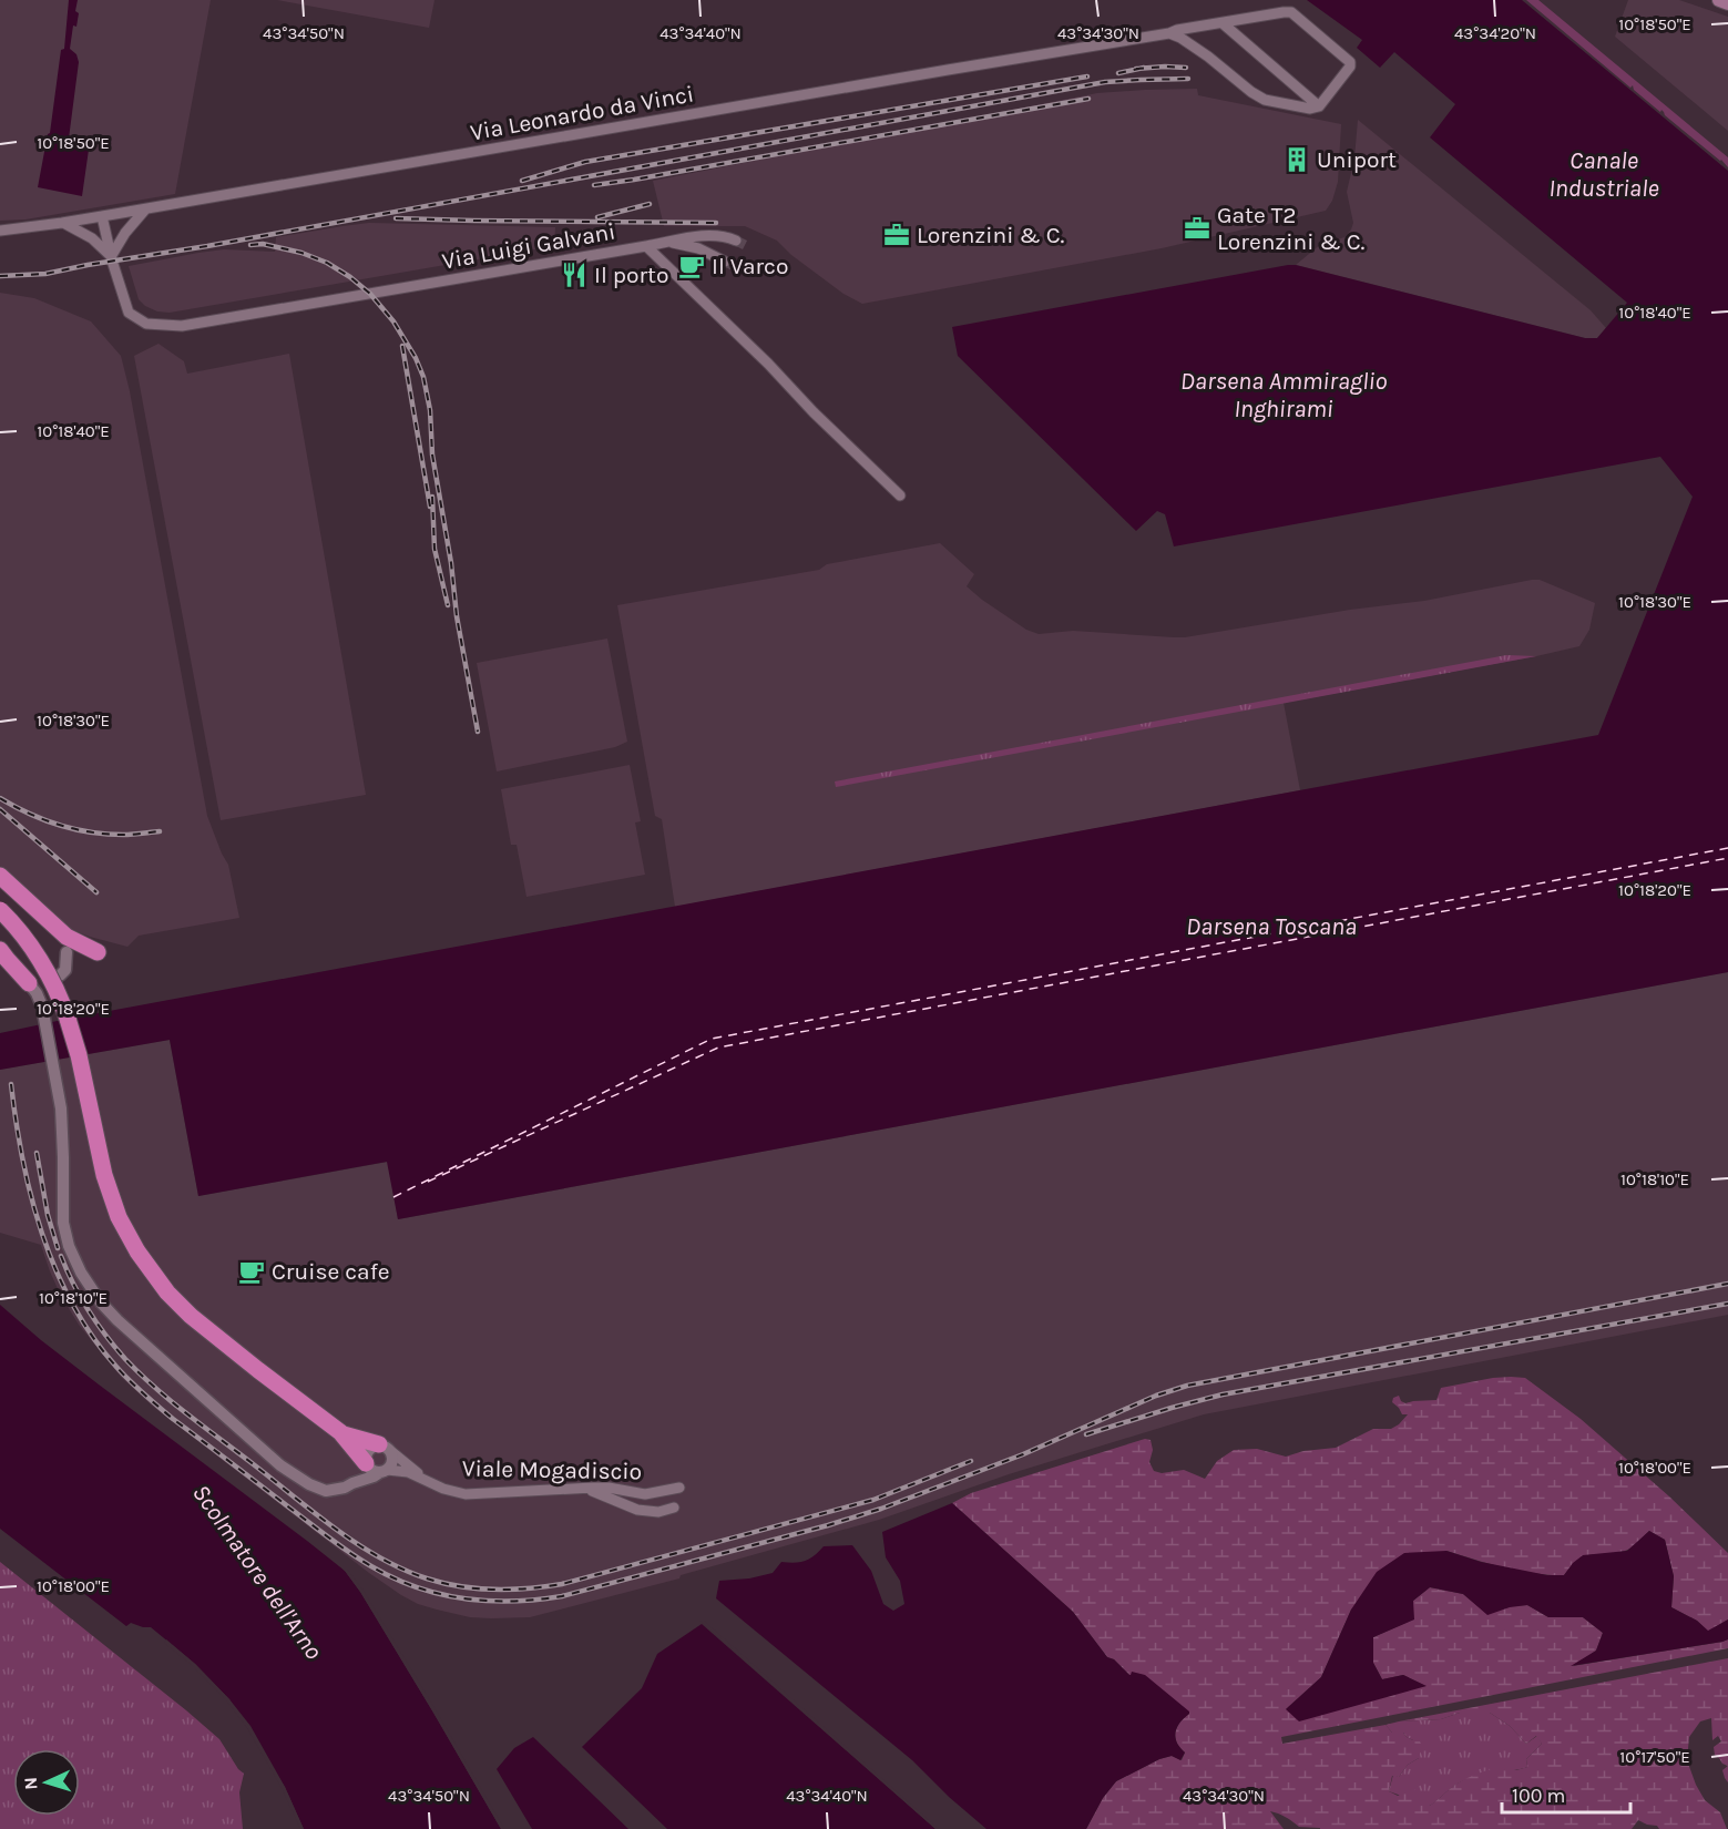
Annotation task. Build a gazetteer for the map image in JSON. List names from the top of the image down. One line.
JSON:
{"streets":{"street":["Via Leonardo da Vinci","Via Luigi Galvani","Viale Mogadiscio"]},"crossings":[["Via Leonardo da Vinci","Via Luigi Galvani"]],"water":["Canale Industriale","Darsena Ammiraglio Inghirami","Darsena Toscana","Scolmatore dell'Arno"],"places":{"building":["Uniport"],"office":["Gate T2 Lorenzini & C.","Lorenzini & C."],"cafe":["Il Varco","Cruise cafe"],"restaurant":["Il porto"]},"scale_bar":"100 m","north":"left","coordinates":["10°18'50\"E","43°34'50\"N","43°34'40\"N","43°34'30\"N","43°34'20\"N","10°18'40\"E","10°18'30\"E","10°18'20\"E","10°18'10\"E","10°18'00\"E","10°17'50\"E"]}
